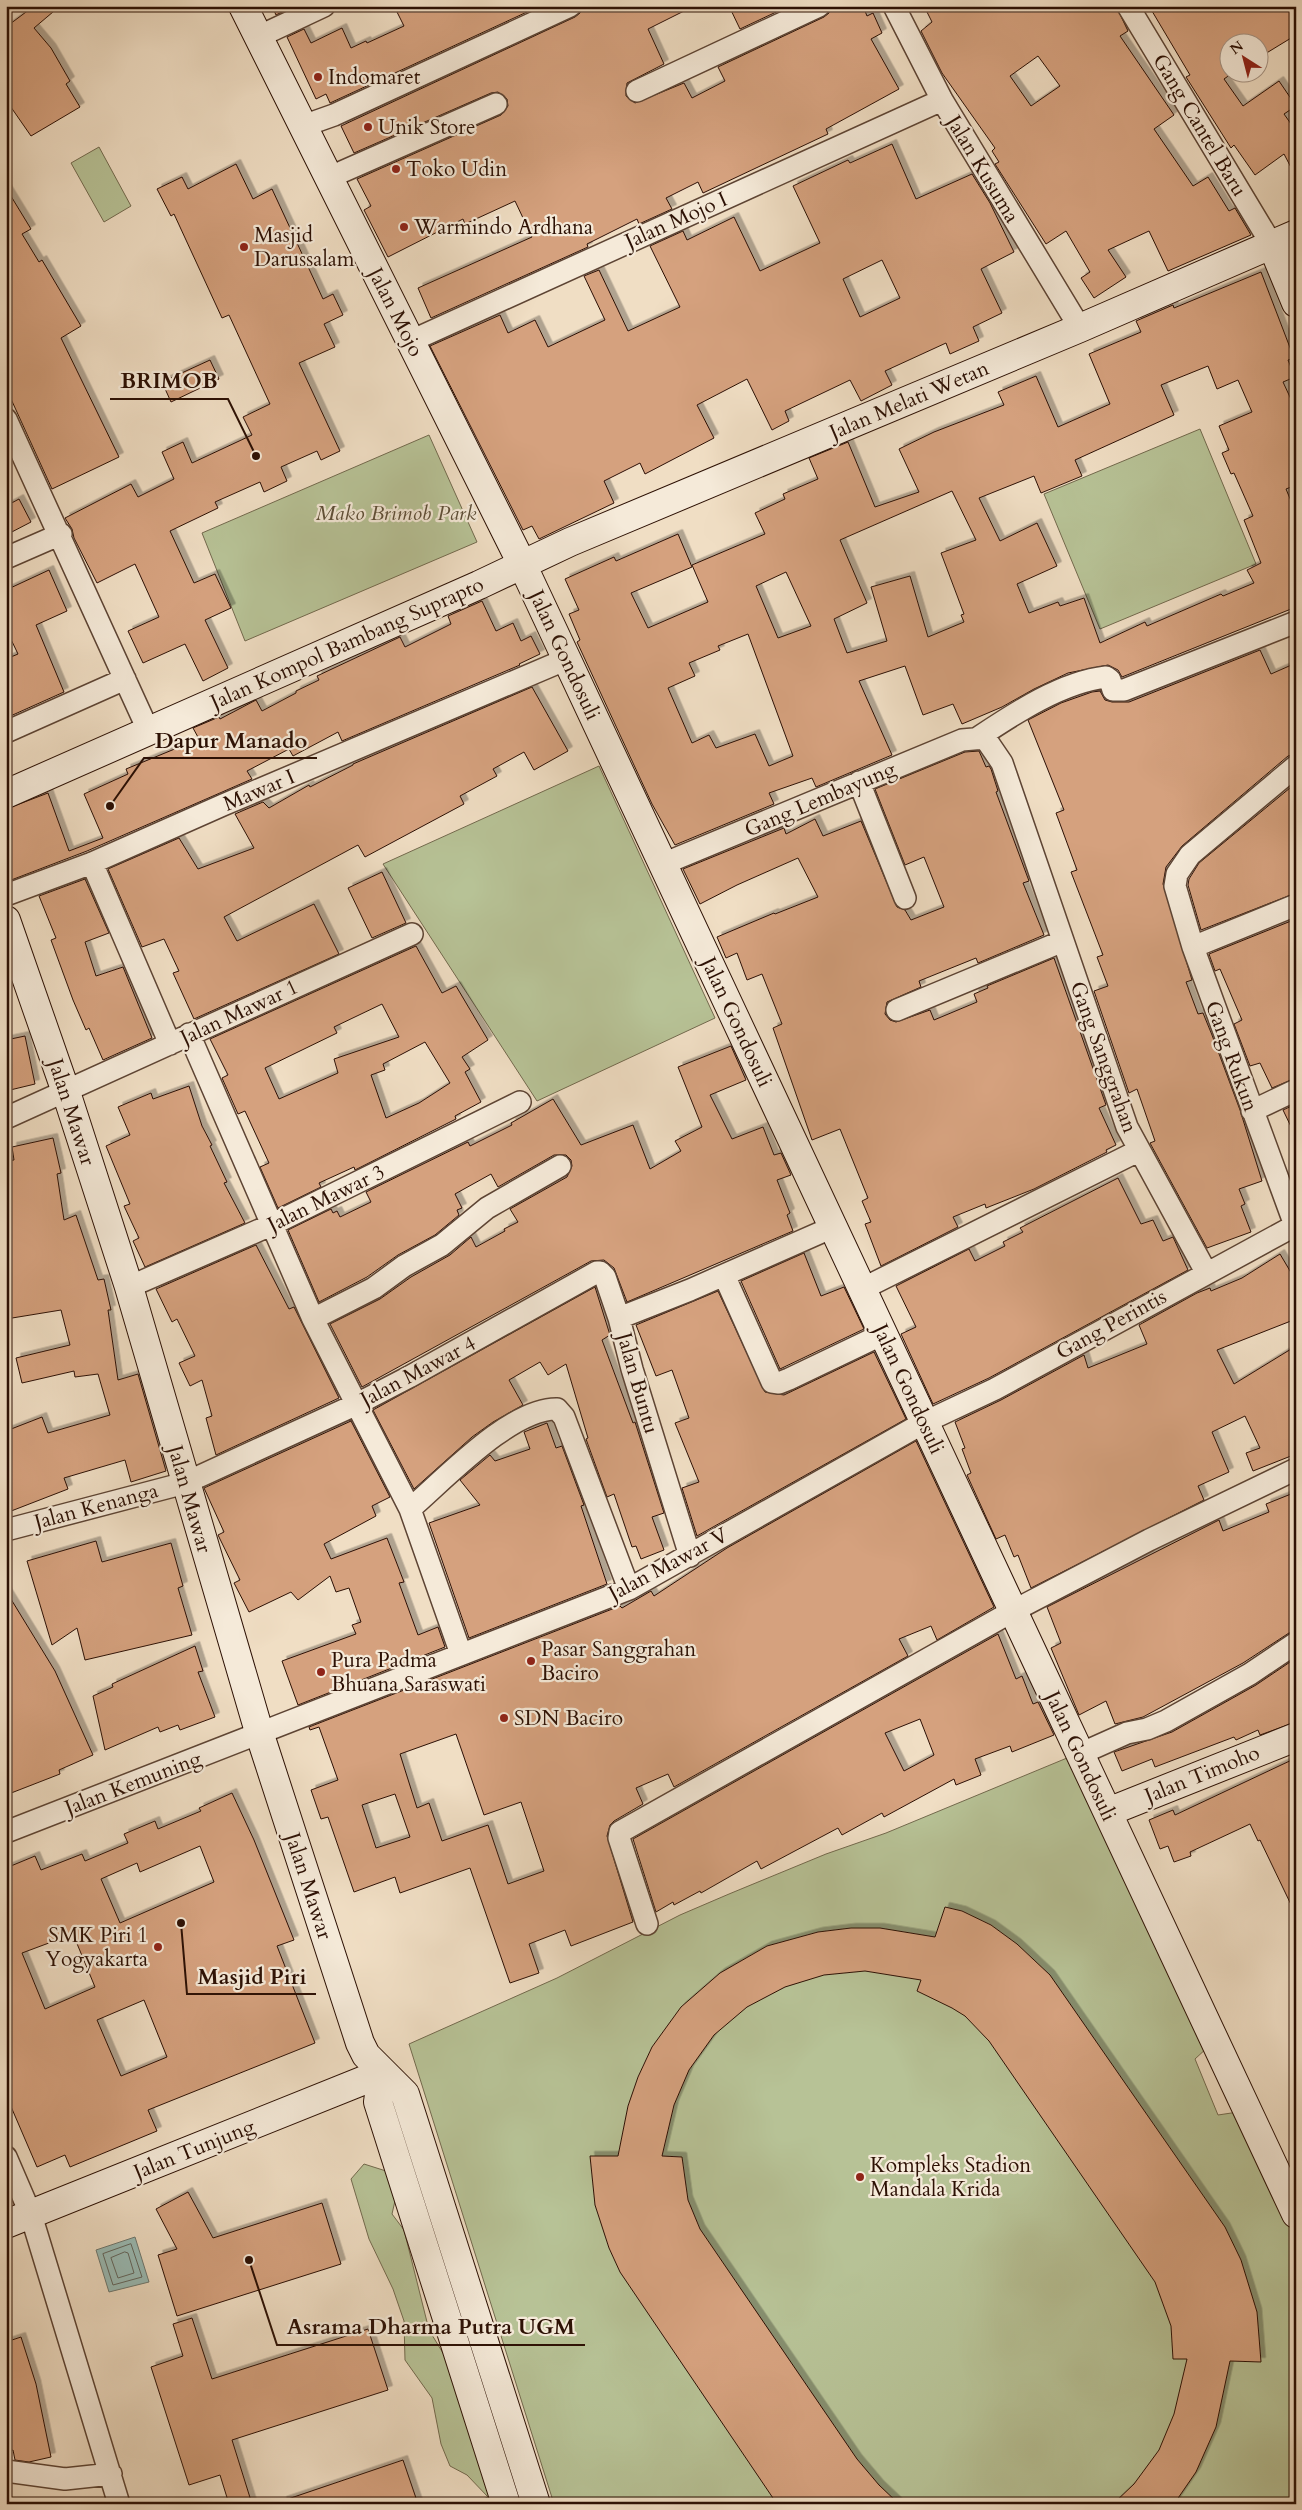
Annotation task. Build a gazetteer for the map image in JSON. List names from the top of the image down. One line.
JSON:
{"streets":{"street":["Gang Cantel Baru","Jalan Kusuma","Jalan Mojo I","Jalan Mojo","Jalan Melati Wetan","Jalan Kompol Bambang Suprapto","Jalan Gondosuli","Mawar I","Gang Lembayung","Jalan Mawar 1","Gang Rukun","Gang Sanggrahan","Jalan Mawar","Jalan Mawar 3","Gang Perintis","Jalan Mawar 4","Jalan Buntu","Jalan Kenanga","Jalan Mawar V","Jalan Timoho","Jalan Kemuning","Jalan Tunjung"]},"crossings":[["Gang Cantel Baru","Jalan Melati Wetan"],["Jalan Kusuma","Jalan Mojo I"],["Jalan Kusuma","Jalan Melati Wetan"],["Jalan Mojo I","Jalan Mojo"],["Jalan Mojo","Jalan Melati Wetan"],["Jalan Mojo","Jalan Kompol Bambang Suprapto"],["Jalan Mojo","Jalan Gondosuli"],["Jalan Melati Wetan","Jalan Kompol Bambang Suprapto"],["Jalan Melati Wetan","Jalan Gondosuli"],["Jalan Kompol Bambang Suprapto","Jalan Gondosuli"],["Jalan Gondosuli","Mawar I"],["Jalan Gondosuli","Gang Lembayung"],["Jalan Gondosuli","Gang Sanggrahan"],["Jalan Gondosuli","Gang Perintis"],["Jalan Gondosuli","Jalan Buntu"],["Jalan Gondosuli","Jalan Mawar V"],["Jalan Gondosuli","Jalan Timoho"],["Gang Lembayung","Gang Sanggrahan"],["Jalan Mawar 1","Jalan Mawar"],["Gang Rukun","Gang Perintis"],["Jalan Mawar","Jalan Mawar 3"],["Jalan Mawar","Jalan Mawar 4"],["Jalan Mawar","Jalan Kenanga"],["Jalan Mawar","Jalan Mawar V"],["Jalan Mawar","Jalan Kemuning"],["Jalan Mawar","Jalan Tunjung"],["Gang Perintis","Jalan Mawar V"],["Jalan Mawar 4","Jalan Buntu"],["Jalan Mawar 4","Jalan Kenanga"],["Jalan Buntu","Jalan Mawar V"],["Jalan Mawar V","Jalan Kemuning"]],"parks":["Mako Brimob Park"],"places":["Indomaret","Unik Store","Toko Udin","Warmindo Ardhana","Masjid Darussalam","BRIMOB","Dapur Manado","Pasar Sanggrahan Baciro","Pura Padma Bhuana Saraswati","SDN Baciro","Masjid Piri","SMK Piri 1 Yogyakarta","Kompleks Stadion Mandala Krida","Asrama Dharma Putra UGM"],"north":"top left"}
